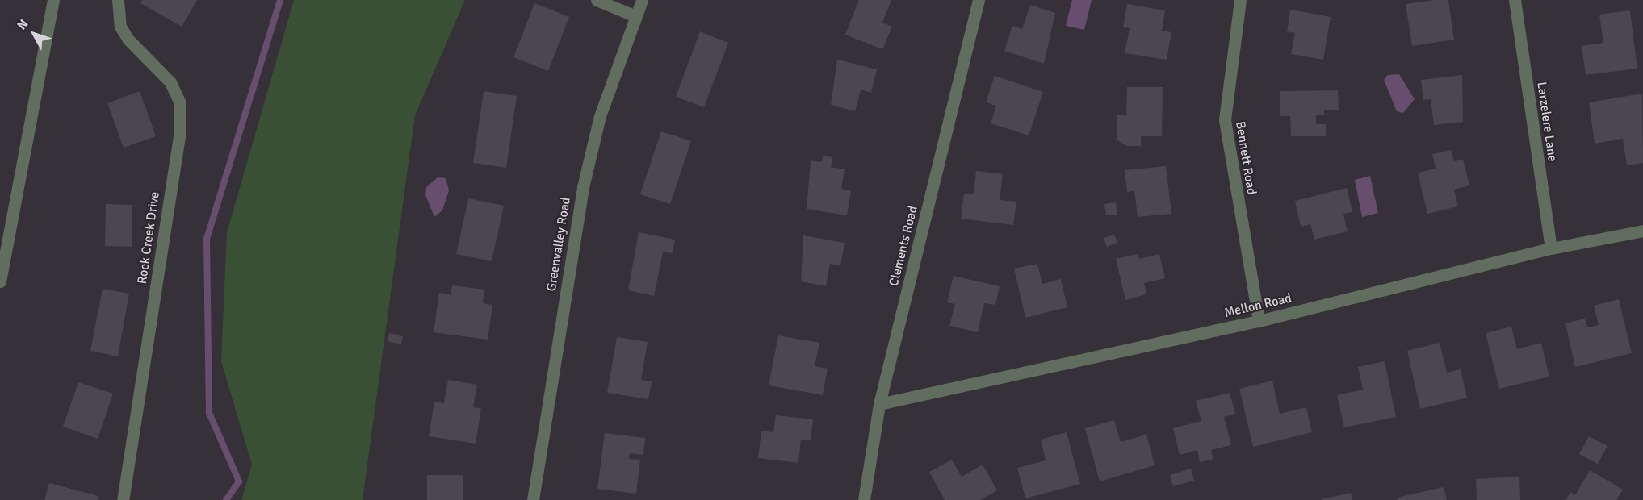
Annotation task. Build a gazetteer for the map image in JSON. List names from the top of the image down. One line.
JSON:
{"streets":{"street":["Larzelere Lane","Bennett Road","Rock Creek Drive","Greenvalley Road","Clements Road","Mellon Road"]},"crossings":[["Larzelere Lane","Mellon Road"],["Bennett Road","Mellon Road"],["Clements Road","Mellon Road"]],"north":"top left"}
